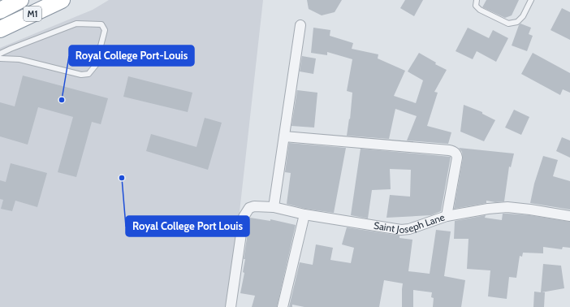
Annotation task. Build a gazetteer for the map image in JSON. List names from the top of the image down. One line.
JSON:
{"streets":{"highway":["M1"],"street":["Saint Joseph Lane"]},"places":["Royal College Port-Louis","Royal College Port Louis"]}
